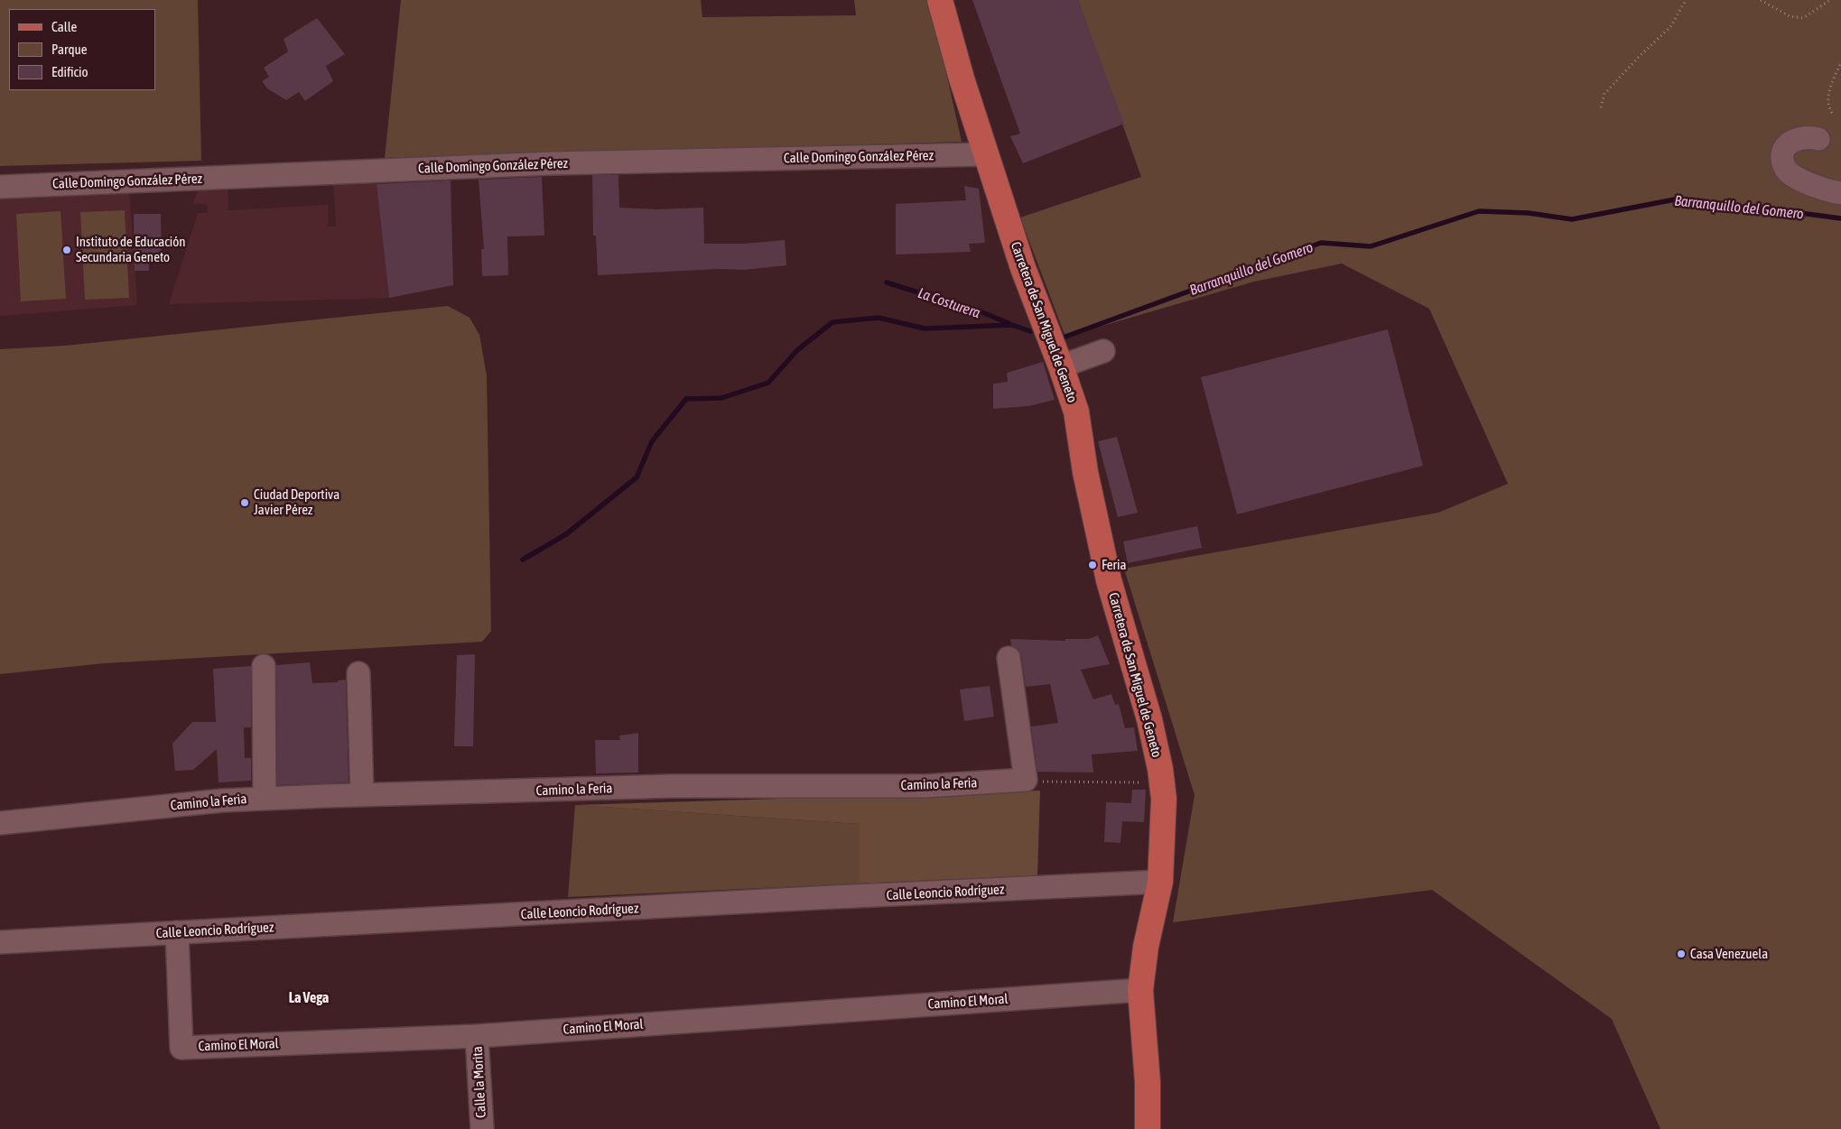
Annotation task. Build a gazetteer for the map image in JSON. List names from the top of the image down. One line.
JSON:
{"streets":{"main road":["Carretera de San Miguel de Geneto"],"street":["Calle Domingo González Pérez","Camino la Feria","Calle Leoncio Rodríguez","Camino El Moral","Calle la Morita"]},"crossings":[["Calle Domingo González Pérez","Carretera de San Miguel de Geneto"],["Carretera de San Miguel de Geneto","Calle Leoncio Rodríguez"],["Carretera de San Miguel de Geneto","Camino El Moral"],["Calle Leoncio Rodríguez","Camino El Moral"],["Camino El Moral","Calle la Morita"]],"districts":["La Vega"],"water":["Barranquillo del Gomero","La Costurera"],"places":["Instituto de Educación Secundaria Geneto","Ciudad Deportiva Javier Pérez","Feria","Casa Venezuela"],"legend":["Calle","Parque","Edificio"]}
